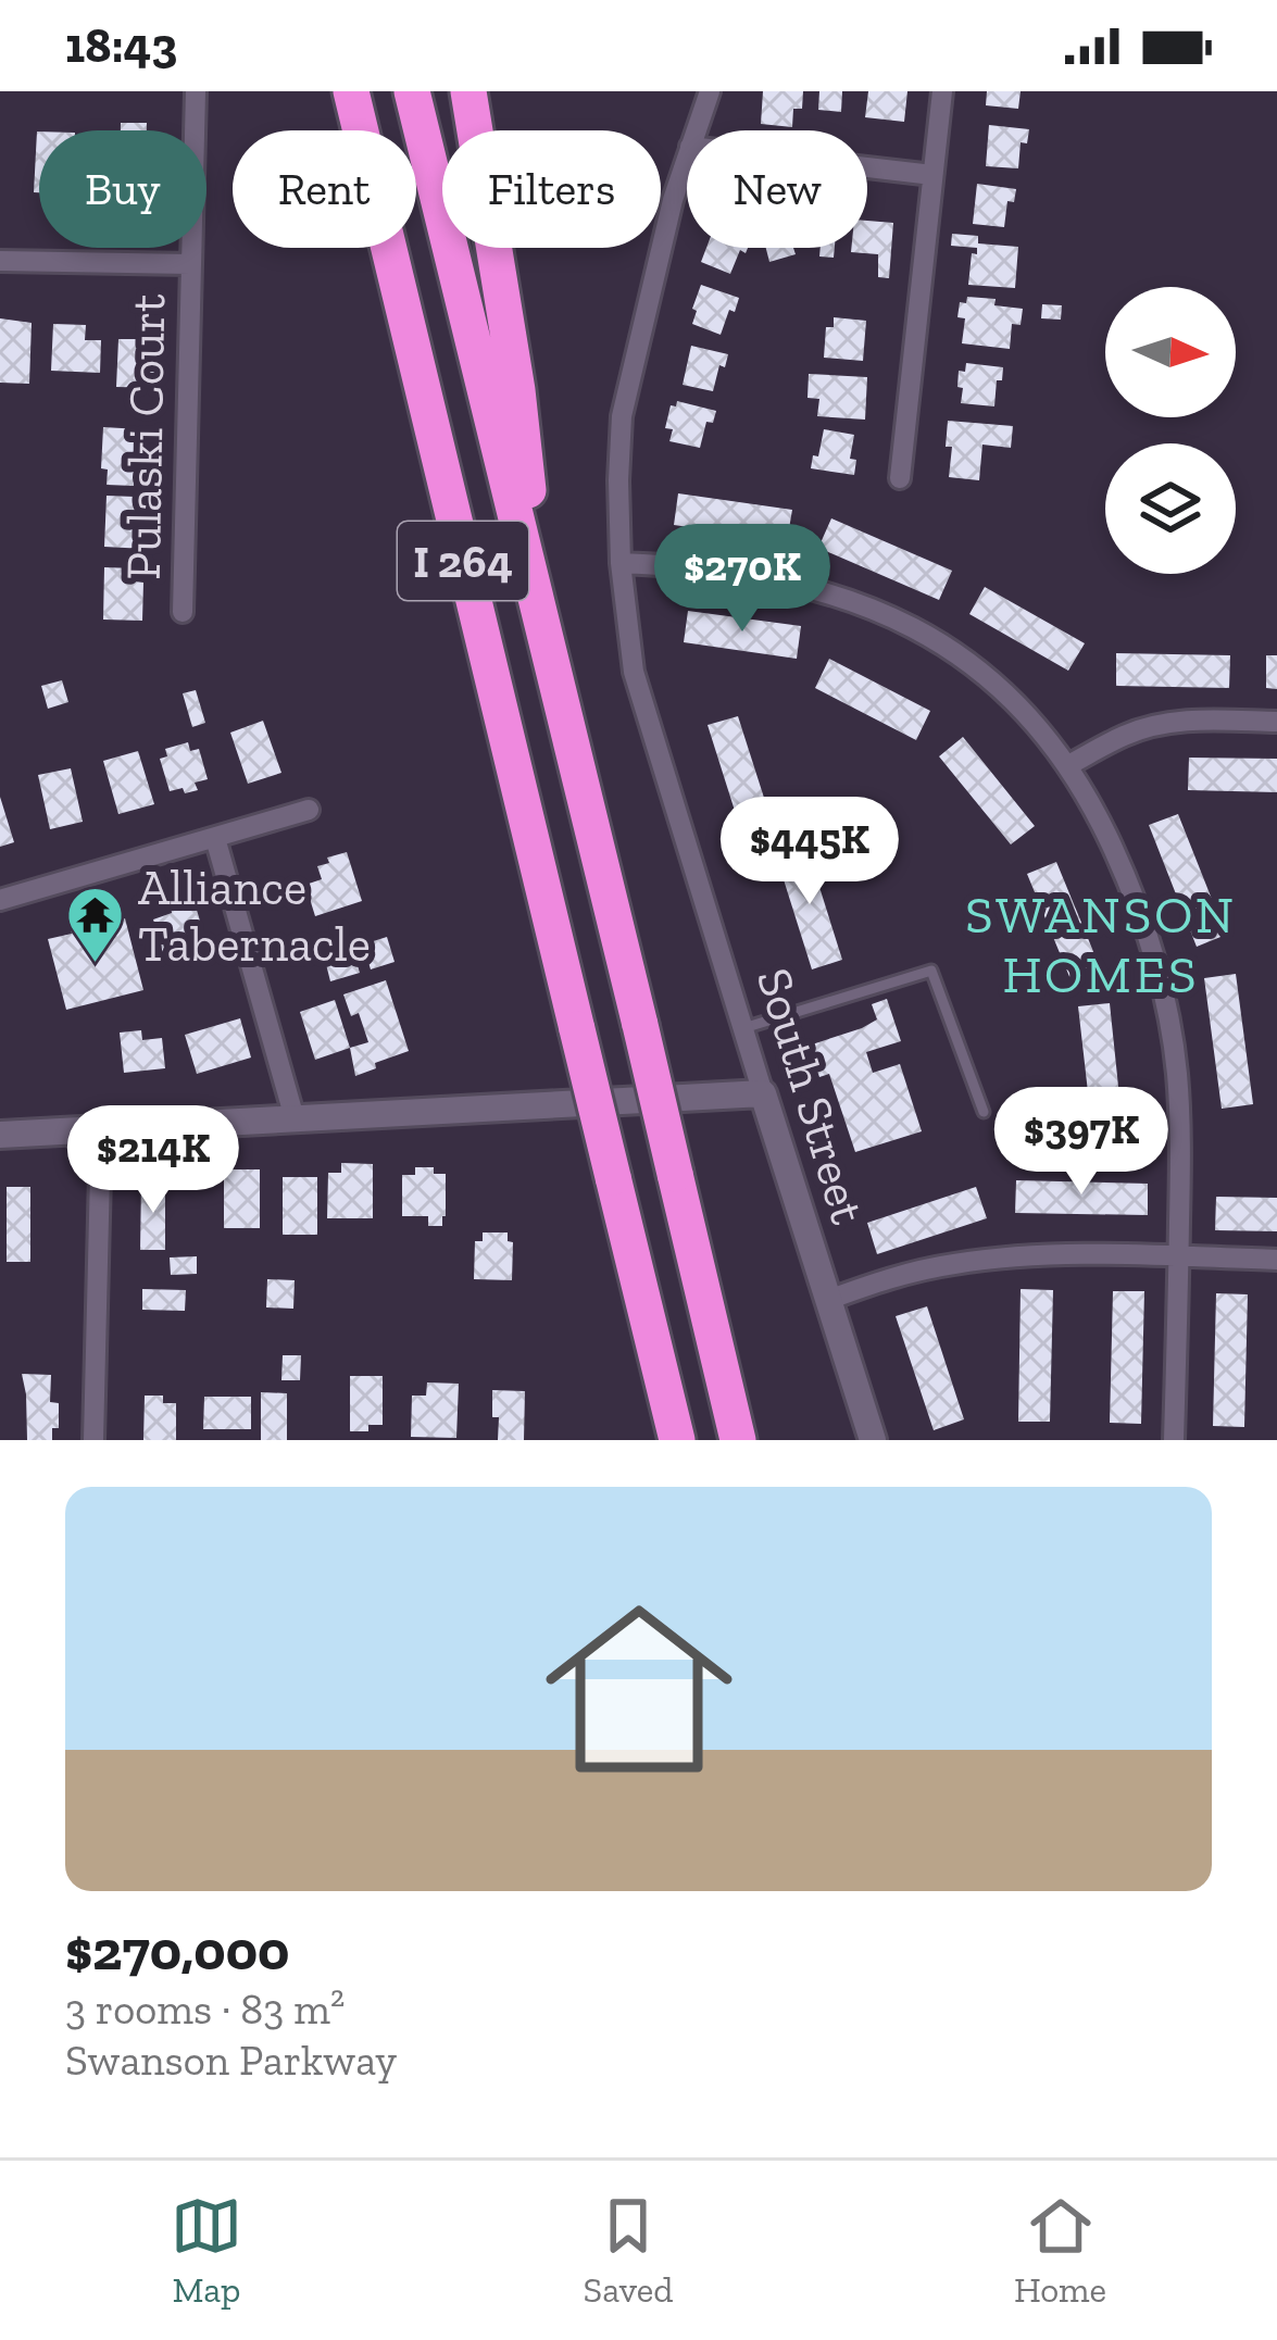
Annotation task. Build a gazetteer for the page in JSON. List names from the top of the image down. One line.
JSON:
{"streets":{"highway":["I 264"],"street":["Pulaski Court","South Street"]},"districts":["SWANSON HOMES"],"places":{"temple":["Alliance Tabernacle"]},"north":"right","page":{"status":"18:43","chip":["Buy","Rent","Filters","New"],"price":["$270K","$445K","$397K","$214K"],"list":[{"name":"$270,000","note":"3 rooms · 83 m² · Swanson Parkway"}],"tabs":["Map","Saved","Home"]}}
